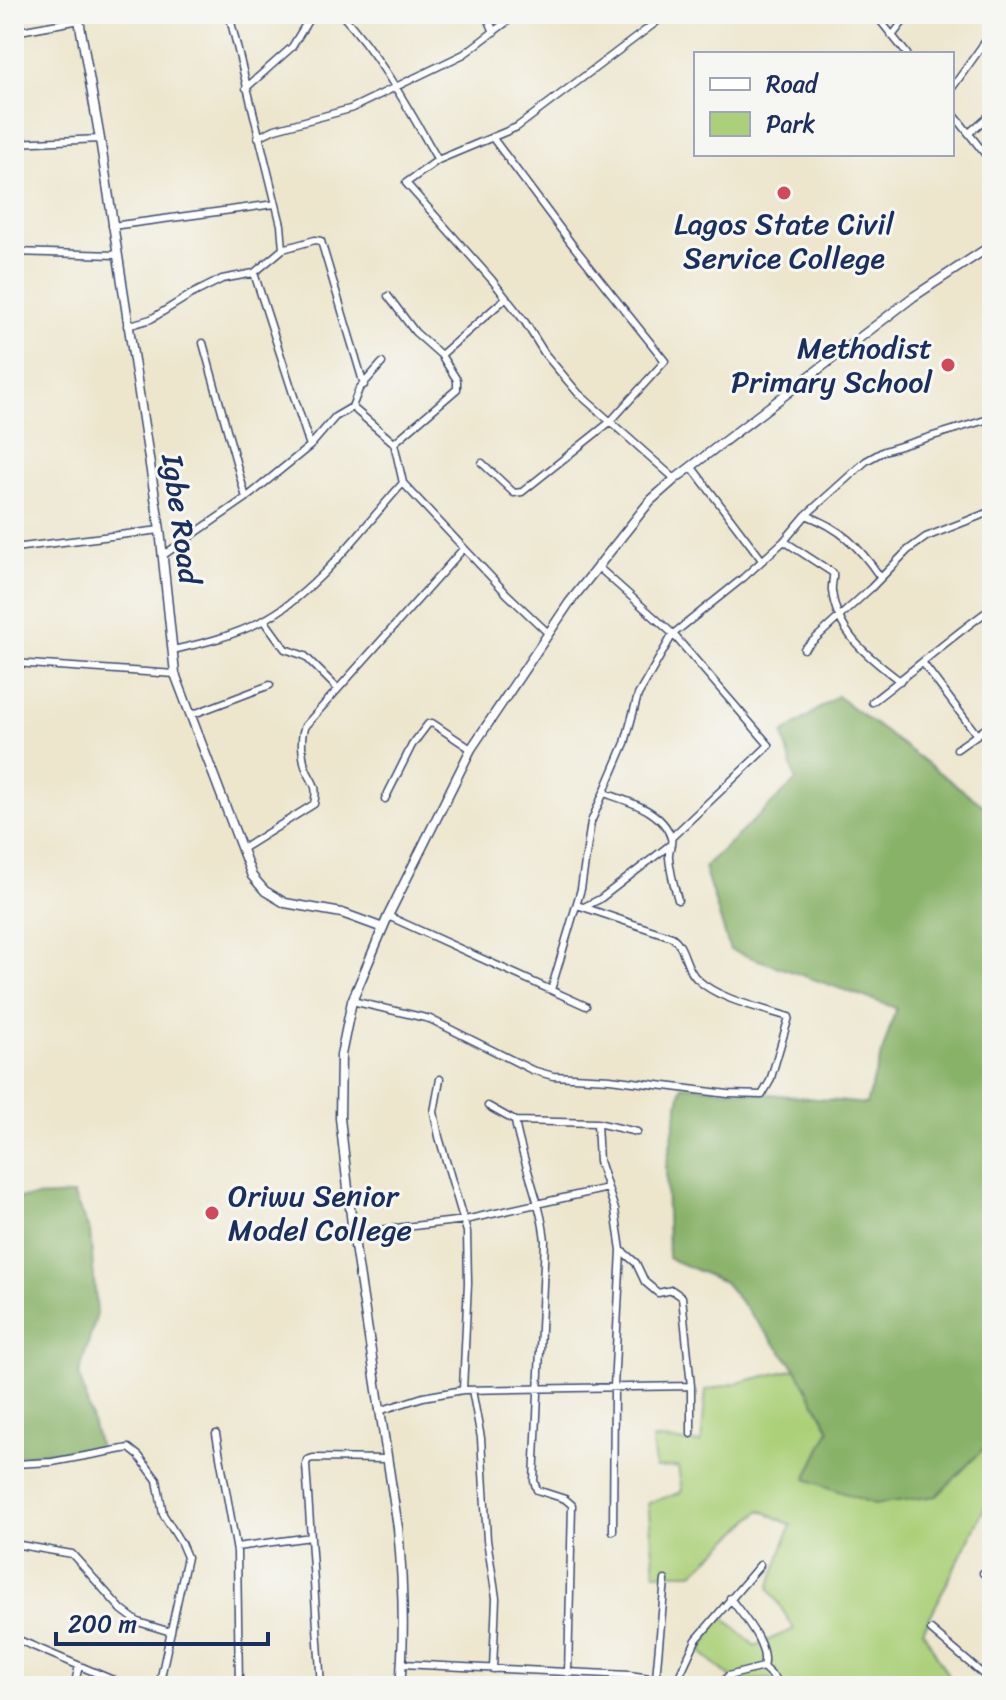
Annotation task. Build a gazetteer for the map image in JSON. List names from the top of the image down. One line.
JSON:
{"streets":{"main road":["Igbe Road"]},"places":["Lagos State Civil Service College","Methodist Primary School","Oriwu Senior Model College"],"legend":["Road","Park"],"scale_bar":"200 m"}
